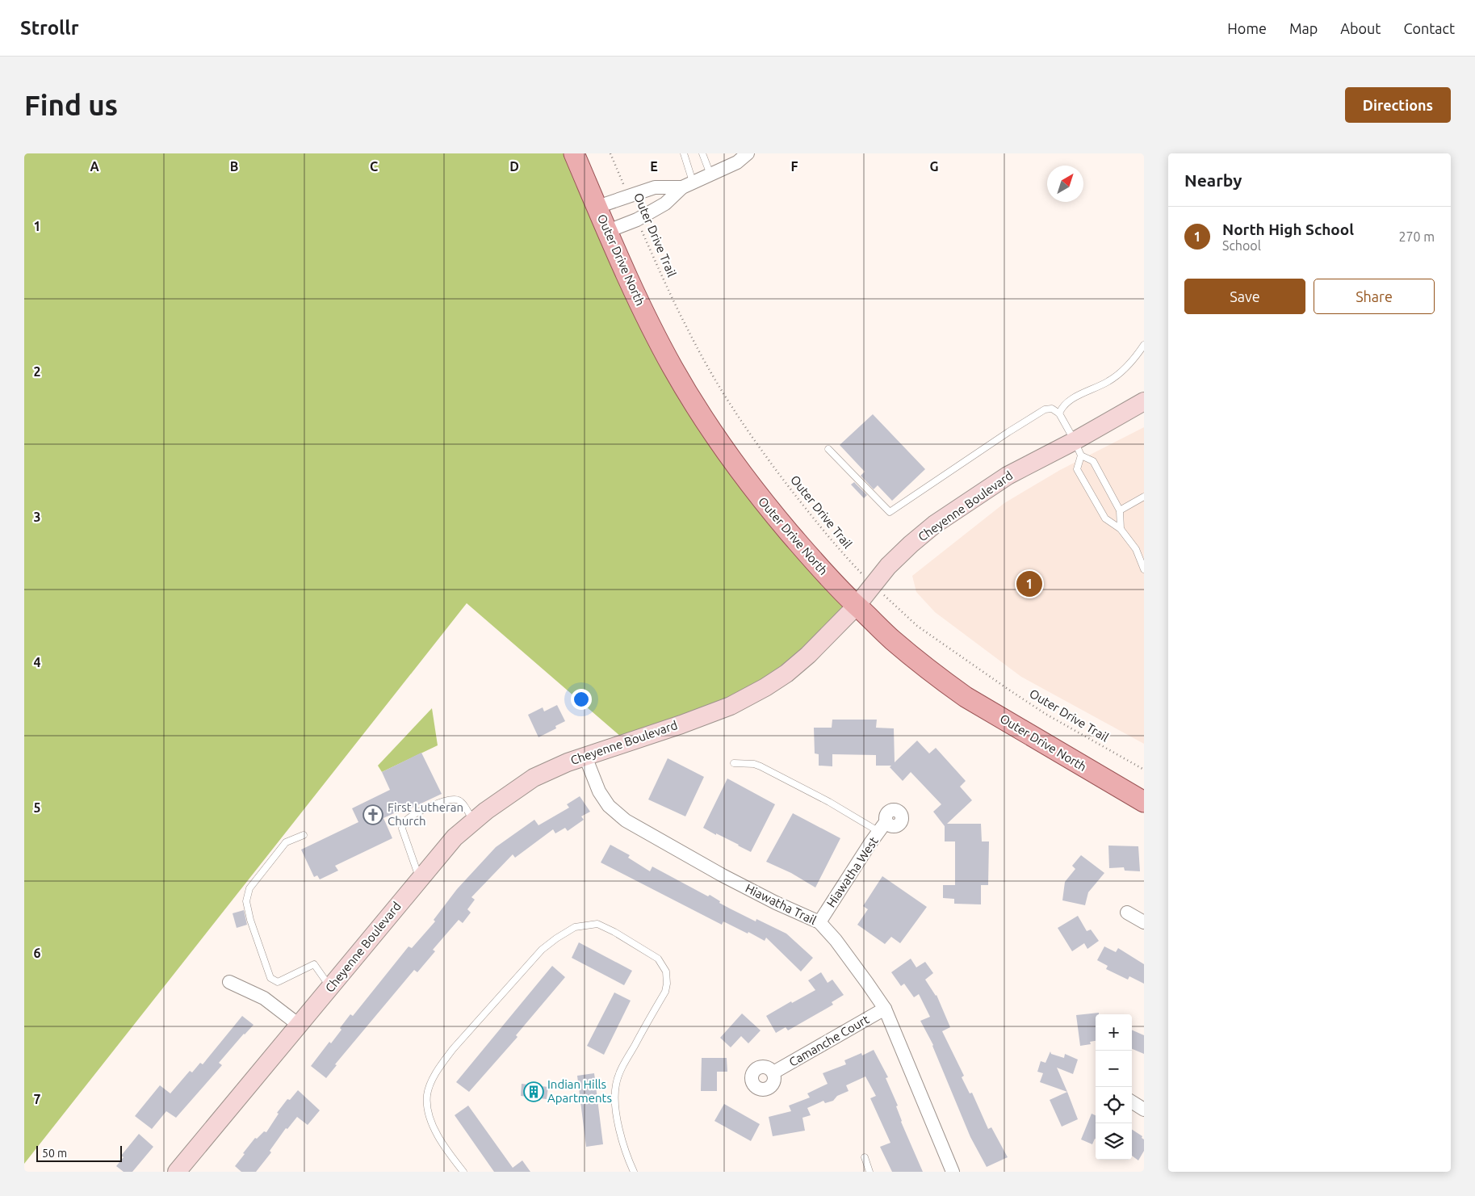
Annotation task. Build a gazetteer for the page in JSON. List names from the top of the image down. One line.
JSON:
{"streets":{"main road":["Outer Drive North"],"street":["Cheyenne Boulevard","Hiawatha West","Hiawatha Trail","Camanche Court"],"path":["Outer Drive Trail"]},"crossings":[["Outer Drive Trail","Cheyenne Boulevard"],["Outer Drive North","Cheyenne Boulevard"],["Cheyenne Boulevard","Hiawatha Trail"],["Hiawatha West","Hiawatha Trail"],["Hiawatha Trail","Camanche Court"]],"places":{"church":["First Lutheran Church"],"building":["Indian Hills Apartments"]},"scale_bar":"50 m","north":"top right","page":{"header":"Strollr","nav":["Home","Map","About","Contact"],"buttons":["Directions",["Save","Share"]],"title":"Find us","heading":"Nearby","list":[{"mark":"1","name":"North High School","note":"School","value":"270 m"}],"pins":"1","map_buttons":["+","−"],"scale":"50 m"},"grid":{"columns":["A","B","C","D","E","F","G"],"rows":["1","2","3","4","5","6","7"]}}
